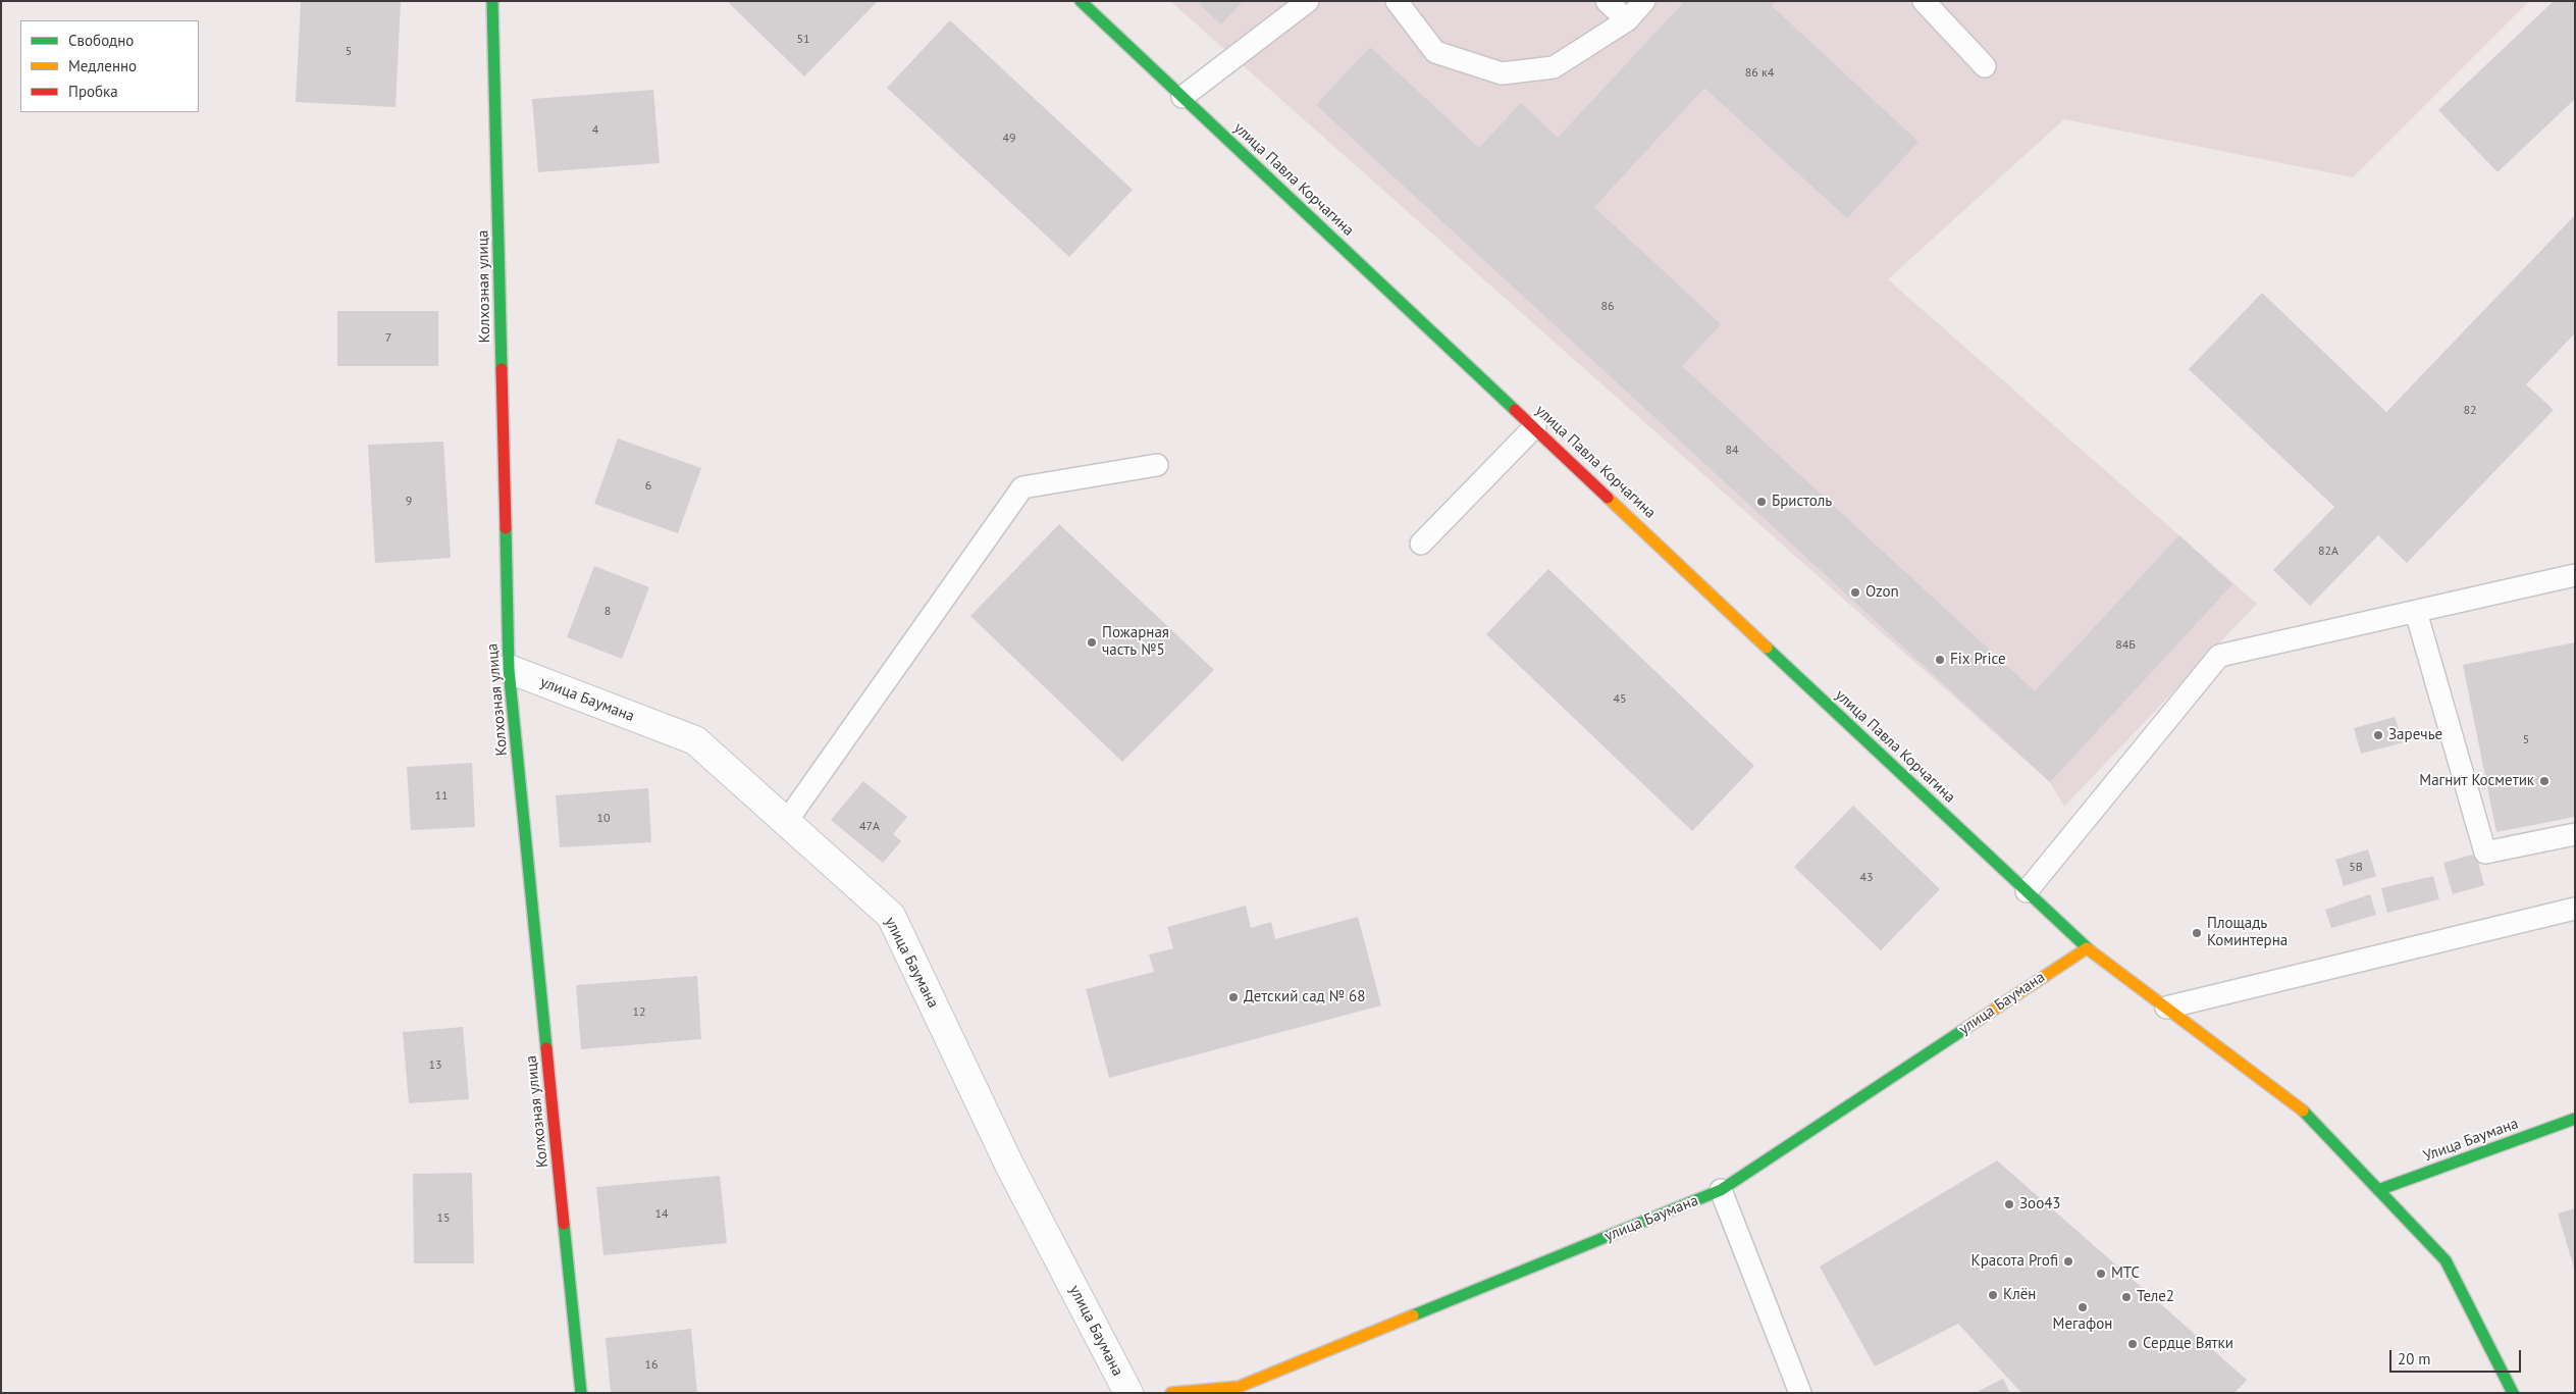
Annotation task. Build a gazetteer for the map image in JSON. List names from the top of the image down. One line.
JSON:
{"streets":{"street":["улица Павла Корчагина","Колхозная улица","улица Баумана","Улица Баумана"]},"crossings":[["улица Павла Корчагина","улица Баумана"],["улица Павла Корчагина","Улица Баумана"],["Колхозная улица","улица Баумана"]],"places":["Бристоль","Ozon","Пожарная часть №5","Fix Price","Заречье","Магнит Косметик","Площадь Коминтерна","Детский сад № 68","Зоо43","Красота Profi","МТС","Клён","Теле2","Мегафон","Сердце Вятки"],"house_numbers":["51","5","86 к4","4","49","86","7","82","84","6","9","82А","8","84Б","45","5","11","10","47А","5В","43","12","13","14","15","16"],"legend":["Свободно","Медленно","Пробка"],"scale_bar":"20 m"}
